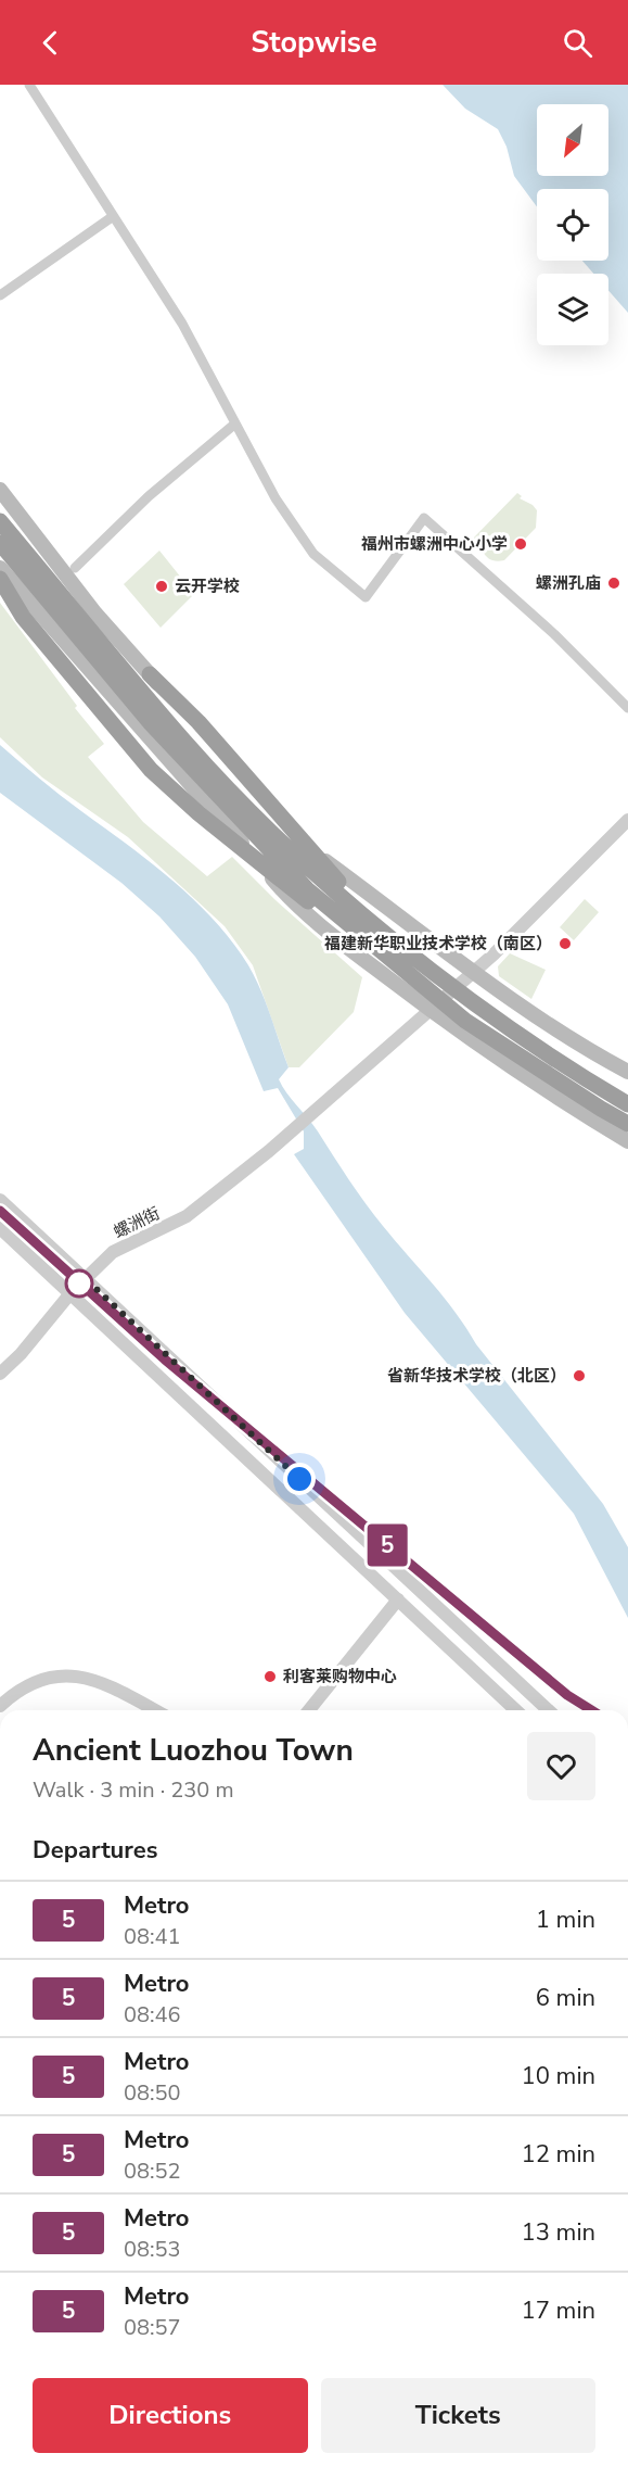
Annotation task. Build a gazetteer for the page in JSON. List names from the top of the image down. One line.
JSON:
{"streets":{"street":["螺洲街"]},"places":["福州市螺洲中心小学","螺洲孔庙","云开学校","福建新华职业技术学校（南区）","省新华技术学校（北区）","利客莱购物中心"],"lines":["metro line 5"],"north":"bottom left","page":{"header":"Stopwise","on_map":"5","heading":[["Ancient Luozhou Town","Walk · 3 min · 230 m"],"Departures"],"list":[{"mark":"5","name":"Metro","note":"08:41","value":"1 min"},{"mark":"5","name":"Metro","note":"08:46","value":"6 min"},{"mark":"5","name":"Metro","note":"08:50","value":"10 min"},{"mark":"5","name":"Metro","note":"08:52","value":"12 min"},{"mark":"5","name":"Metro","note":"08:53","value":"13 min"},{"mark":"5","name":"Metro","note":"08:57","value":"17 min"}],"buttons":["Directions","Tickets"]}}
